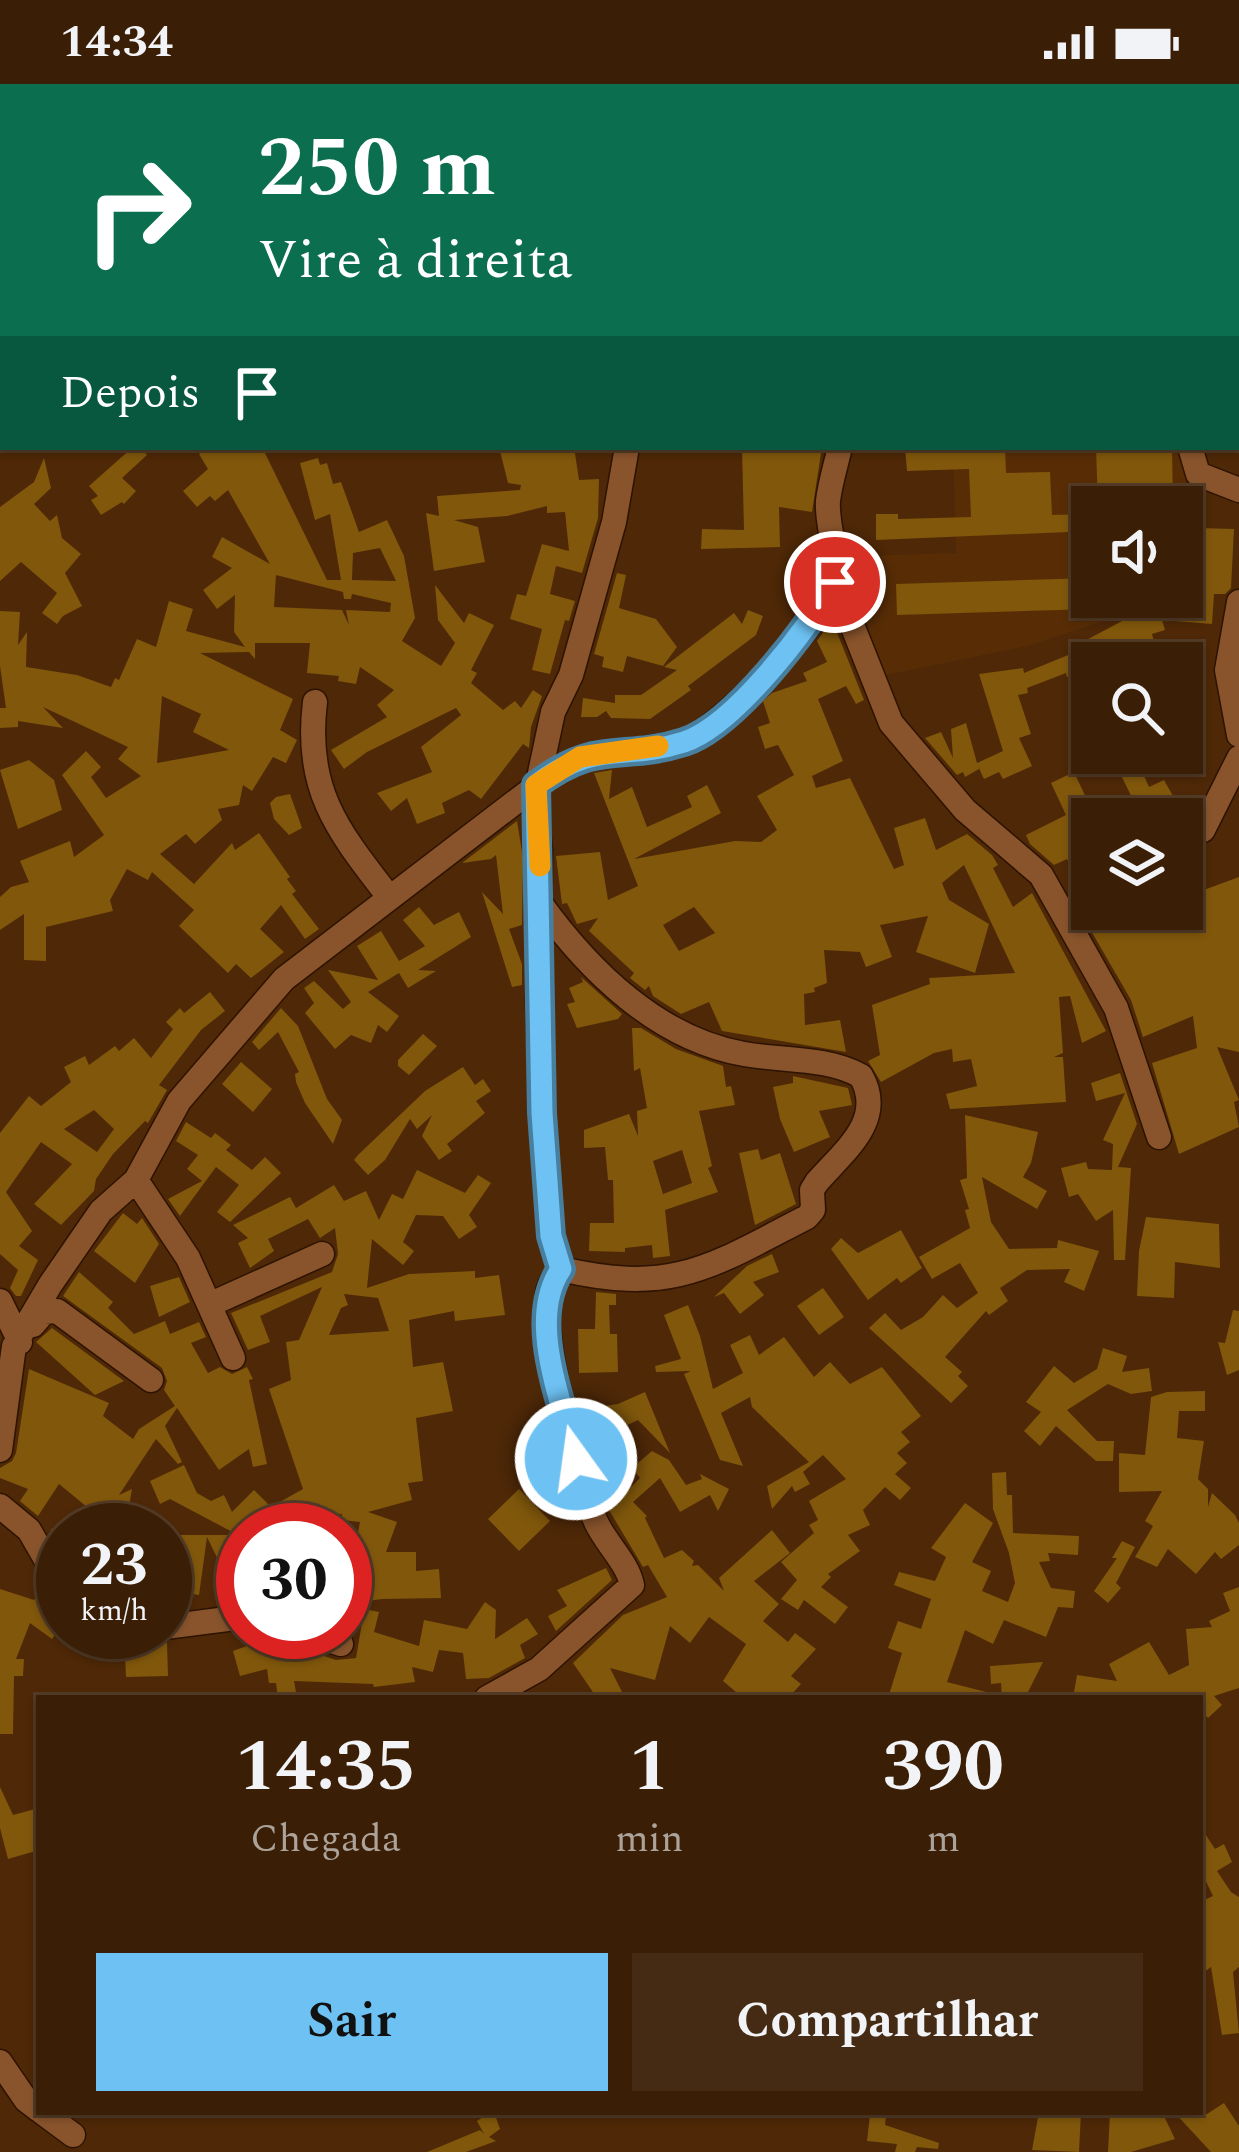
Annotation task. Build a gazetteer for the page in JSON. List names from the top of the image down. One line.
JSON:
{"page":{"status":"14:34","turn":["250 m","Vire à direita"],"then":"Depois","speed":"23 km/h","limit":"30","eta":["14:35","Chegada","1","min","390","m"],"buttons":["Sair","Compartilhar"]}}
